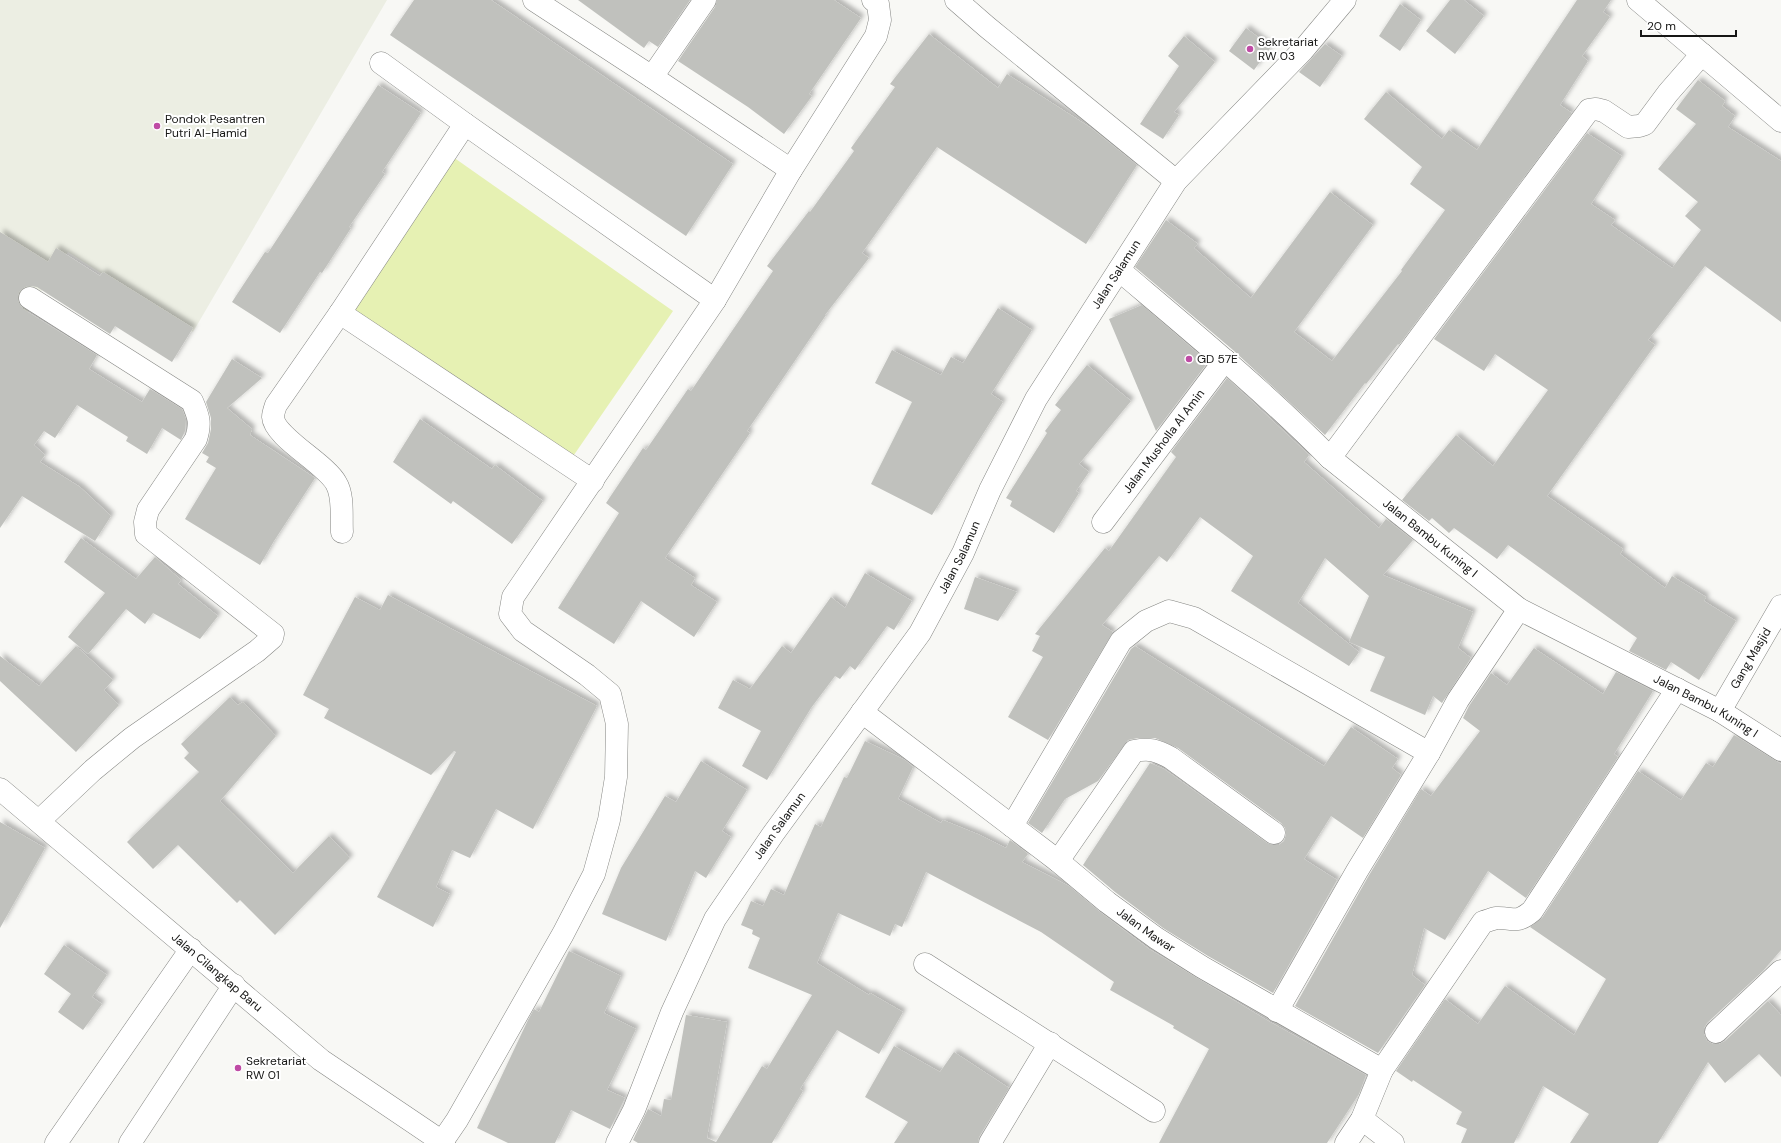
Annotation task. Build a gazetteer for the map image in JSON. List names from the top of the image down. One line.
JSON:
{"streets":{"street":["Jalan Salamun","Jalan Musholla Al Amin","Jalan Bambu Kuning I","Gang Masjid","Jalan Mawar","Jalan Cilangkap Baru"]},"crossings":[["Jalan Salamun","Jalan Bambu Kuning I"],["Jalan Salamun","Jalan Mawar"],["Jalan Musholla Al Amin","Jalan Bambu Kuning I"],["Jalan Bambu Kuning I","Gang Masjid"]],"places":["Sekretariat RW 03","Pondok Pesantren Putri Al-Hamid","GD 57E","Sekretariat RW 01"],"scale_bar":"20 m"}
